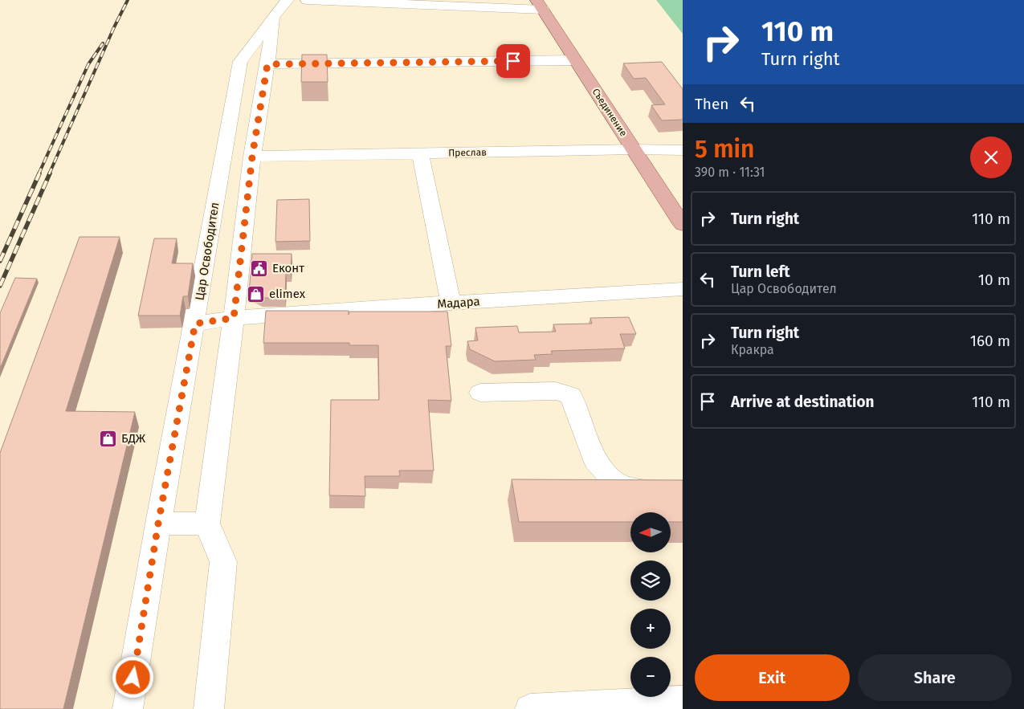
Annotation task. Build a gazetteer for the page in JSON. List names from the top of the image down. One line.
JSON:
{"streets":{"main road":["Съединение"],"street":["Преслав","Цар Освободител","Мадара"]},"crossings":[["Съединение","Преслав"],["Цар Освободител","Мадара"]],"places":{"public building":["Еконт"],"shop":["elimex","БДЖ"]},"north":"left","page":{"turn":["110 m","Turn right"],"then":"Then","heading":["5 min","390 m · 11:31"],"list":[{"name":"Turn right","value":"110 m"},{"name":"Turn left","note":"Цар Освободител","value":"10 m"},{"name":"Turn right","note":"Кракра","value":"160 m"},{"name":"Arrive at destination","value":"110 m"}],"map_buttons":["+","−"],"buttons":["Exit","Share"]}}
